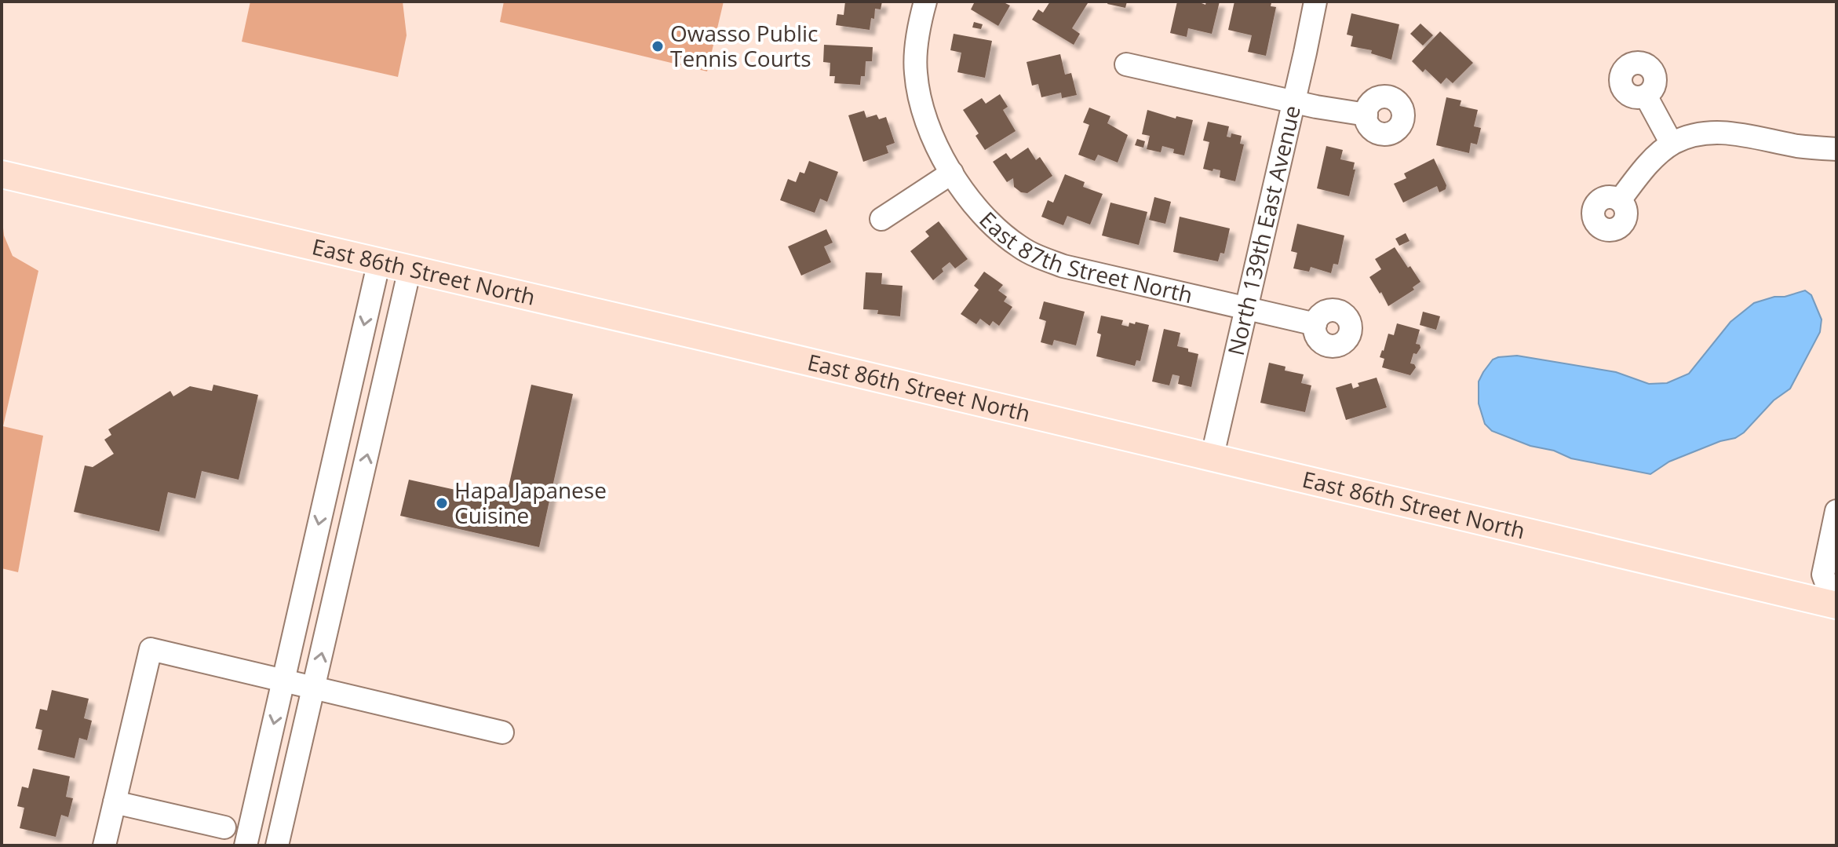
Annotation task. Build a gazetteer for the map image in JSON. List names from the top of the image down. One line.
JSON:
{"streets":{"main road":["East 86th Street North"],"street":["North 139th East Avenue","East 87th Street North"]},"crossings":[["North 139th East Avenue","East 87th Street North"],["North 139th East Avenue","East 86th Street North"]],"places":["Owasso Public Tennis Courts","Hapa Japanese Cuisine"]}
